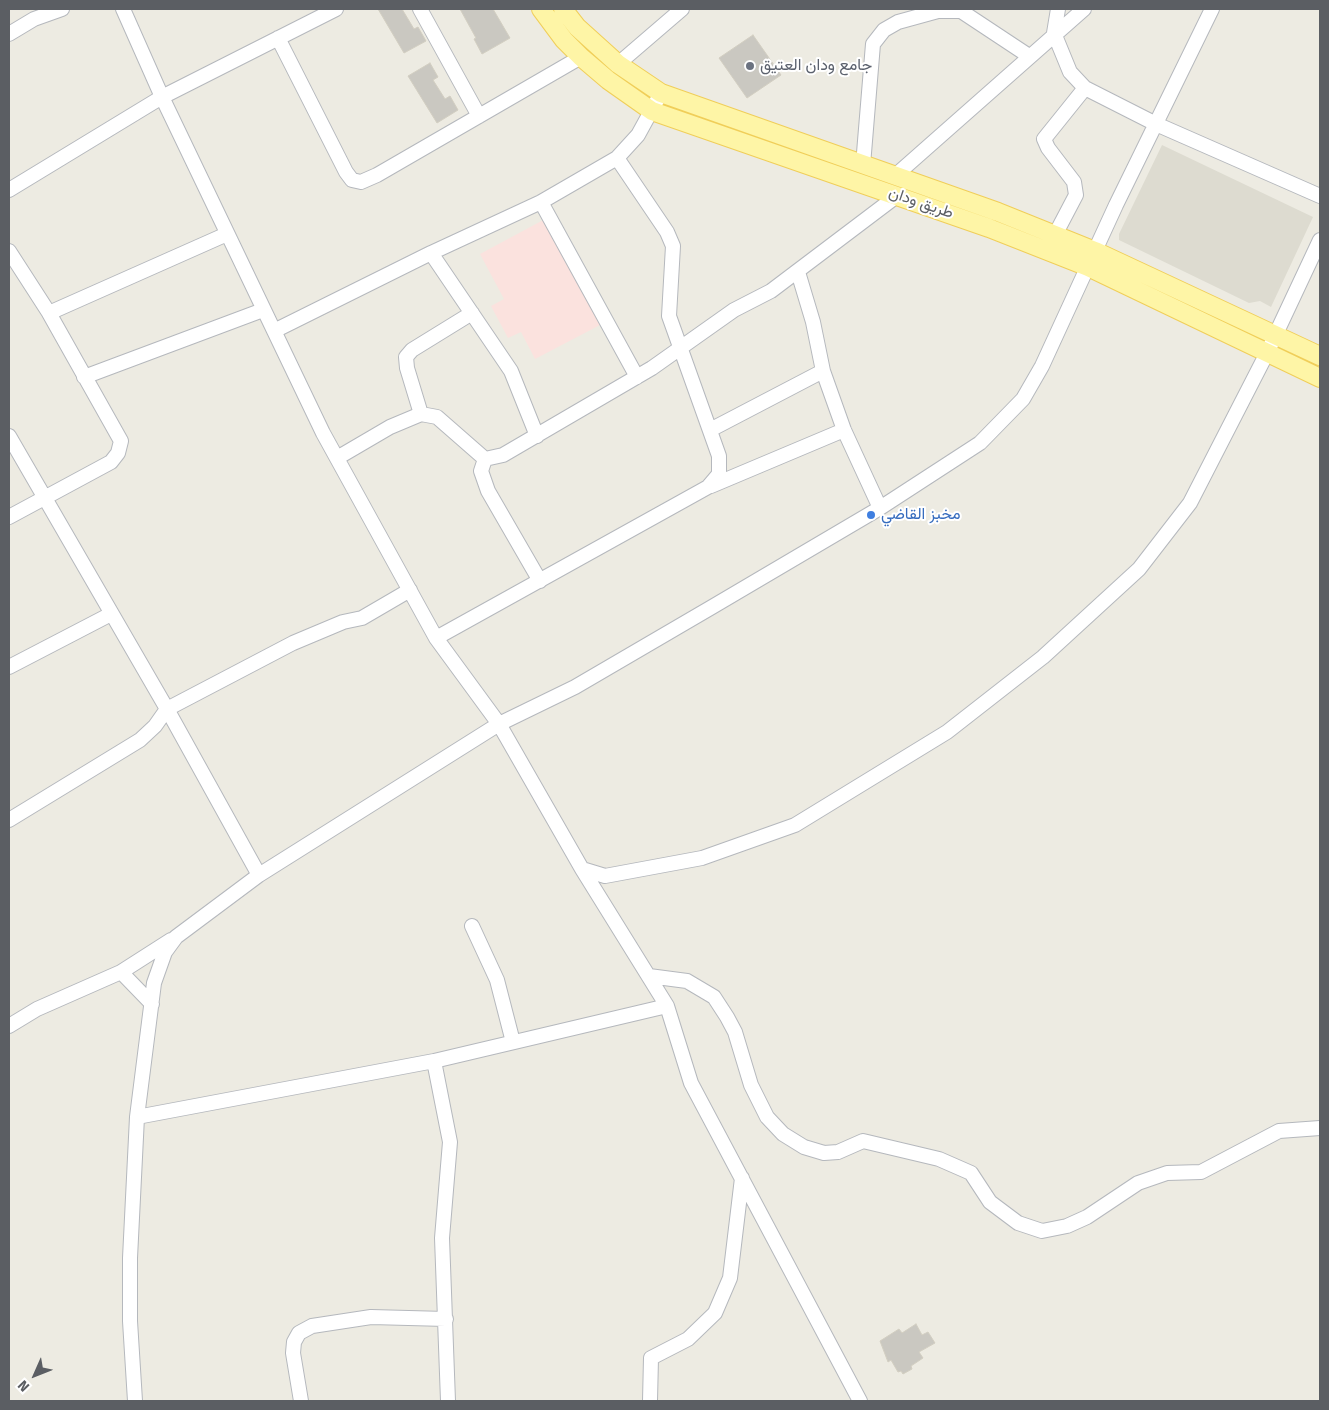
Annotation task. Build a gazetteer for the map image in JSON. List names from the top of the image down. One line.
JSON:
{"streets":{"main road":["طريق ودان"]},"places":["جامع ودان العتيق","مخبز القاضي"],"north":"bottom left"}
